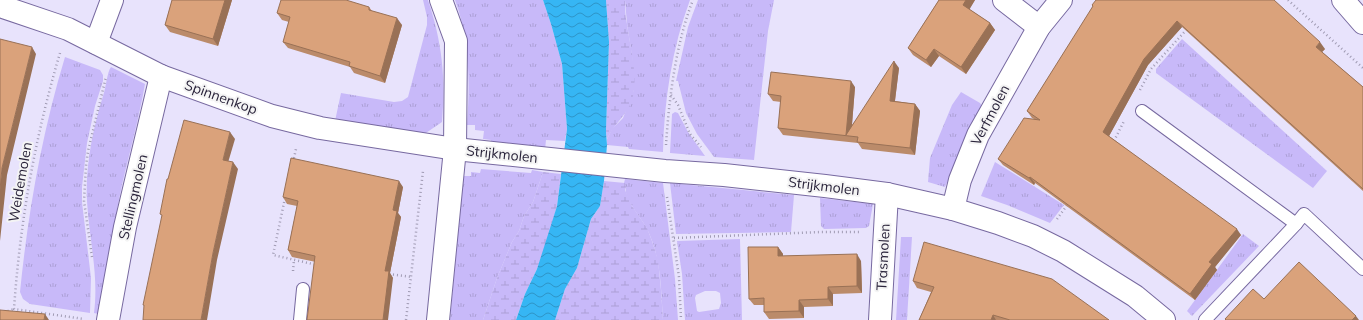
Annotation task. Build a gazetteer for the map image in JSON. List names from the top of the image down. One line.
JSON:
{"streets":{"street":["Spinnenkop","Verfmolen","Strijkmolen","Stellingmolen","Trasmolen"],"path":["Weidemolen"]},"crossings":[["Spinnenkop","Strijkmolen"],["Spinnenkop","Stellingmolen"],["Verfmolen","Strijkmolen"],["Strijkmolen","Trasmolen"]]}
